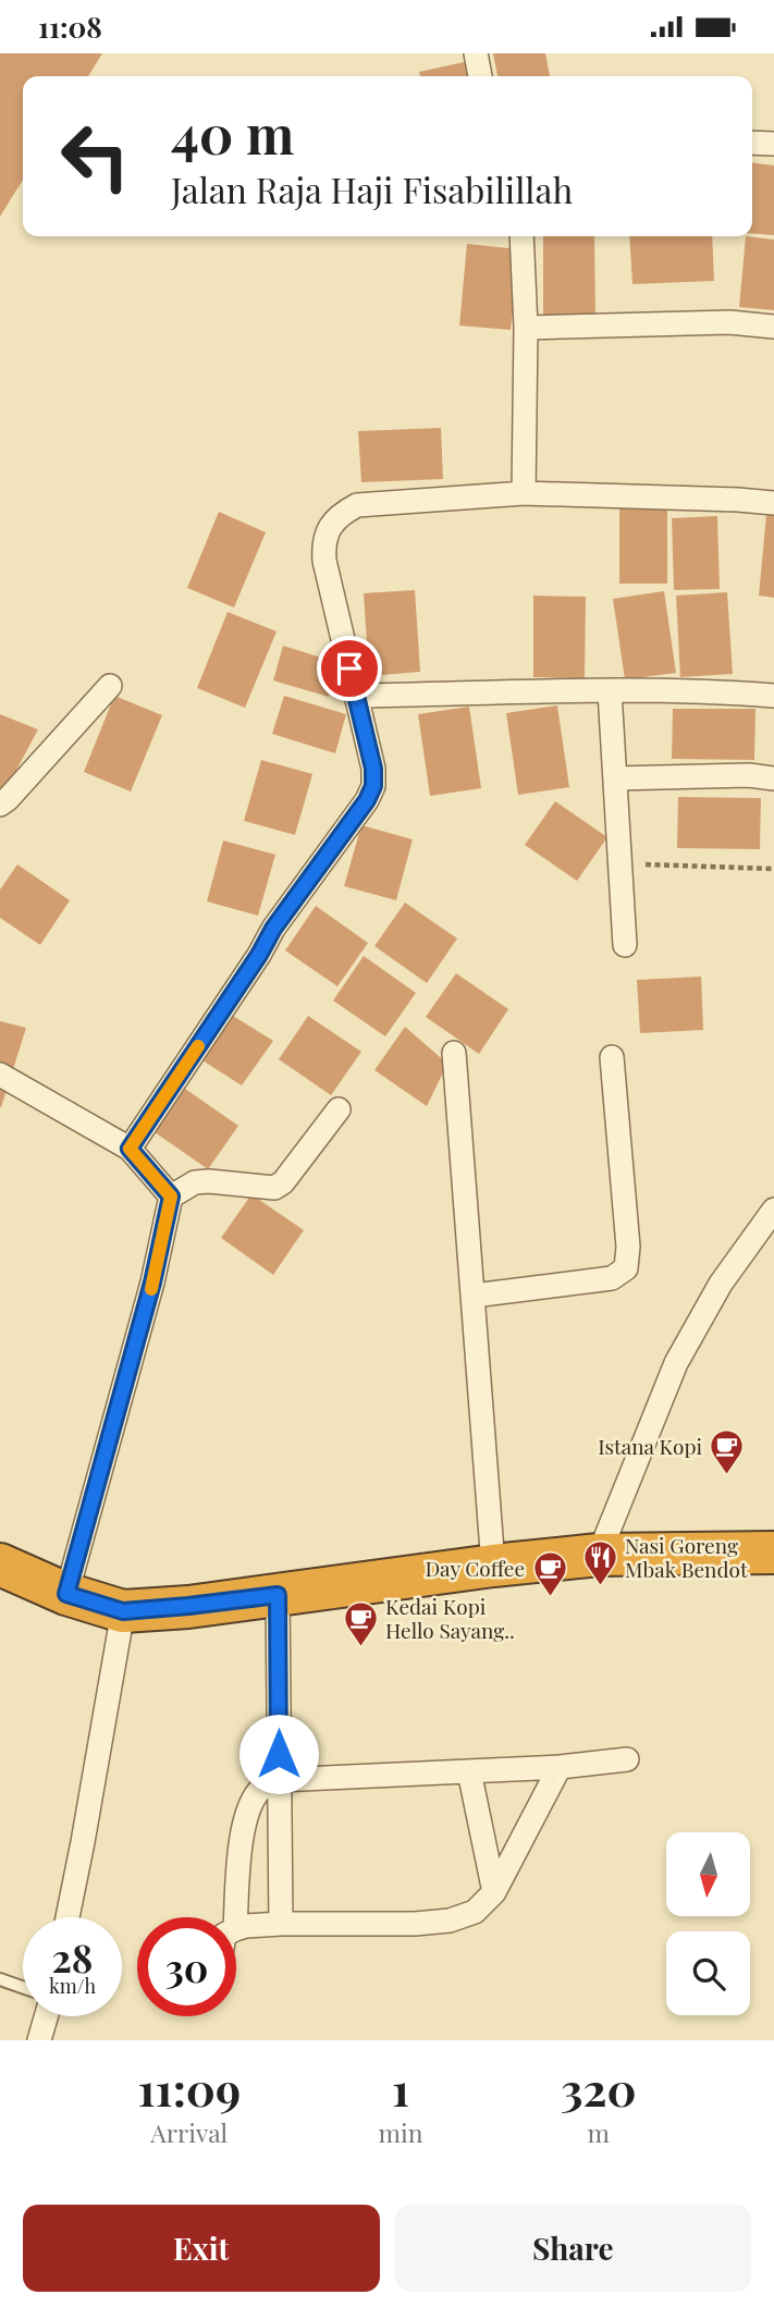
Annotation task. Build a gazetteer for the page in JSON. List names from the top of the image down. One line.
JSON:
{"places":{"cafe":["Istana Kopi","Day Coffee","Kedai Kopi Hello Sayang.."],"restaurant":["Nasi Goreng Mbak Bendot"]},"north":"bottom","page":{"status":"11:08","turn":["40 m","Jalan Raja Haji Fisabilillah"],"speed":"28 km/h","limit":"30","eta":["11:09","Arrival","1","min","320","m"],"buttons":["Exit","Share"]}}
